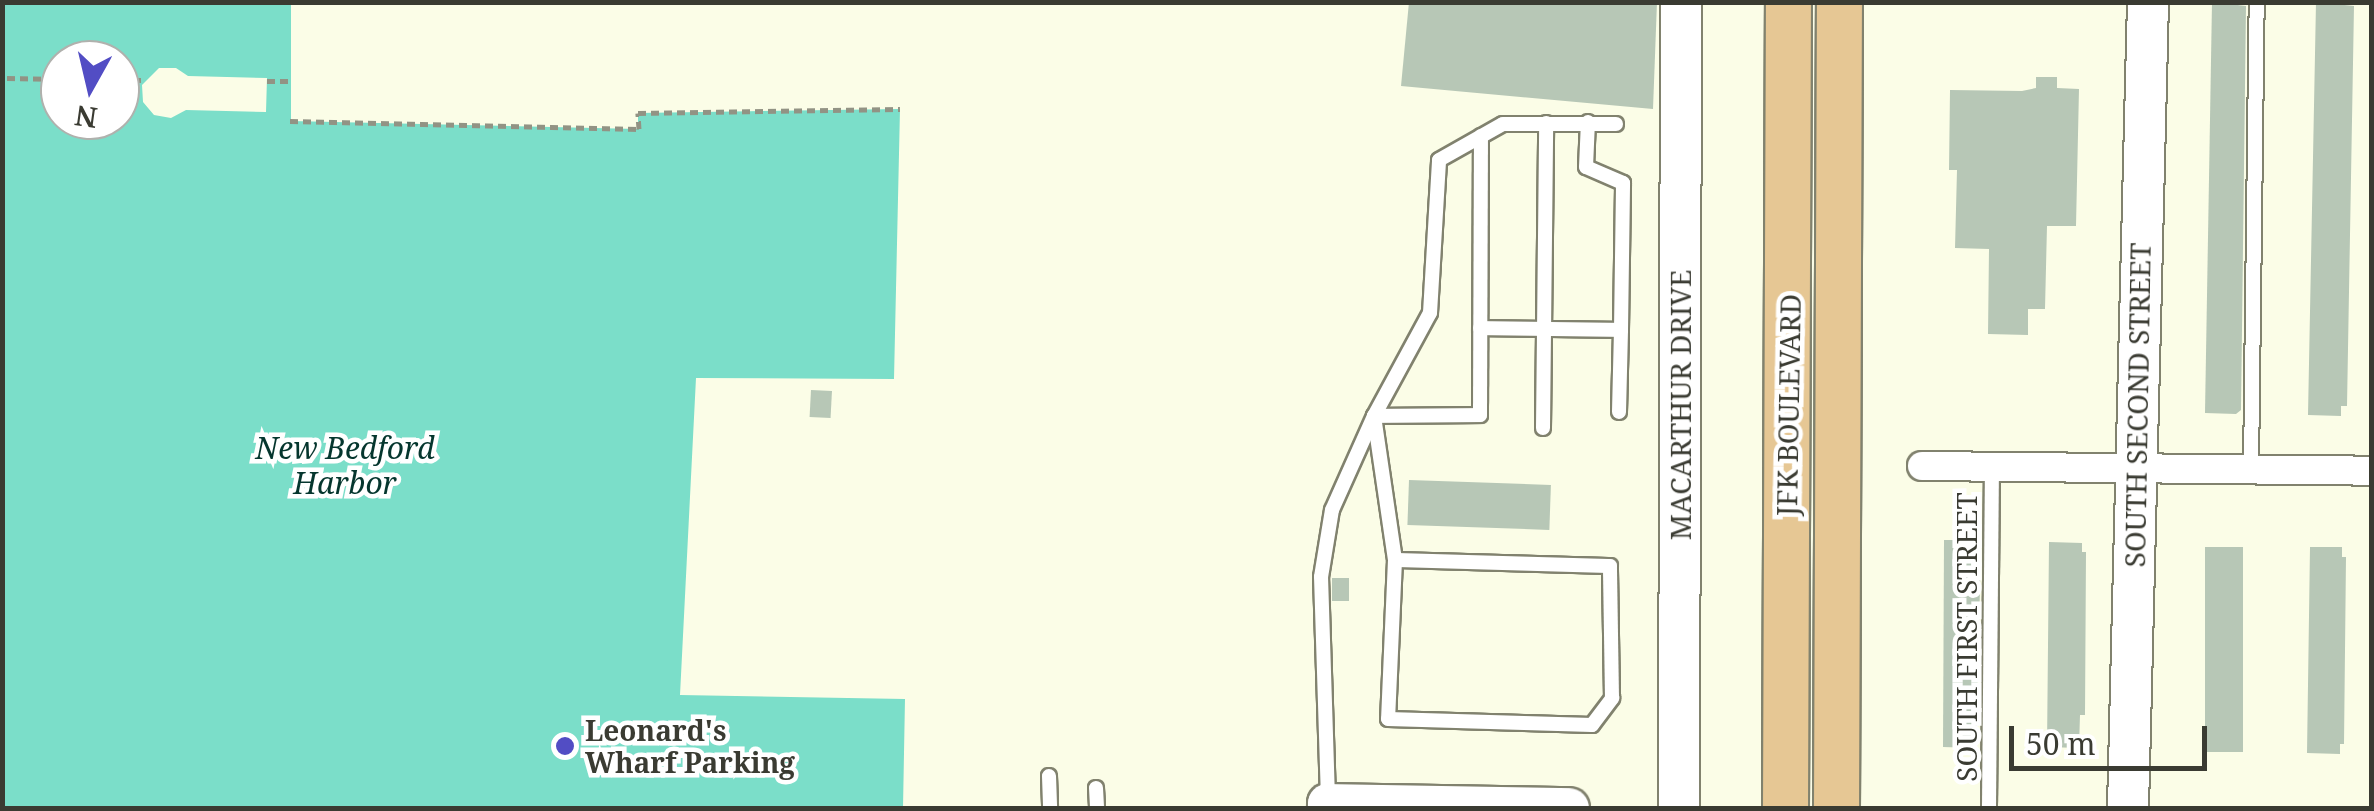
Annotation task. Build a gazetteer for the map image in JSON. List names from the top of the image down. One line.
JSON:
{"streets":{"main road":["JFK BOULEVARD"],"street":["MACARTHUR DRIVE","SOUTH SECOND STREET"],"lane":["SOUTH FIRST STREET"]},"water":["New Bedford Harbor"],"places":["Leonard's Wharf Parking"],"scale_bar":"50 m","north":"bottom"}
